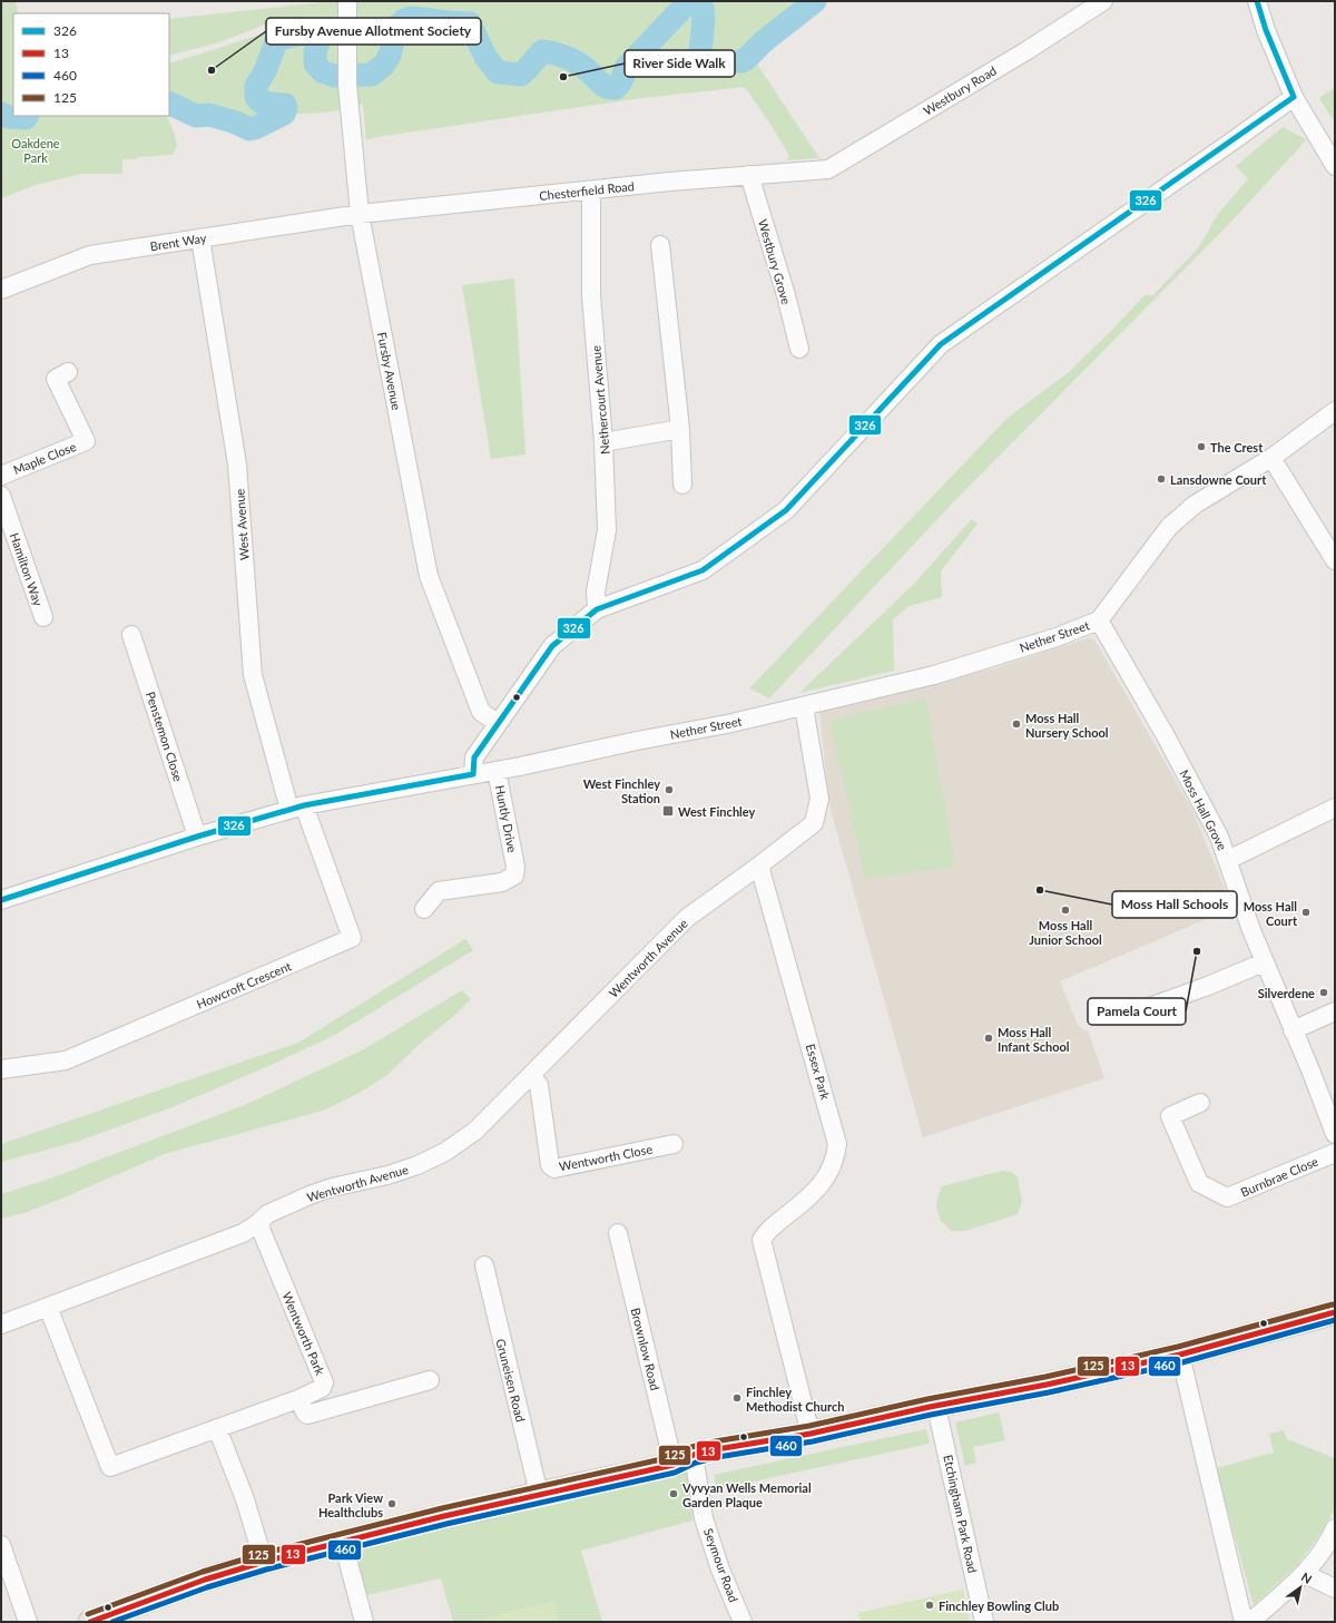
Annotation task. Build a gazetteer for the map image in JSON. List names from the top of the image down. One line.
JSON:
{"streets":{"street":["Westbury Road","Chesterfield Road","Brent Way","Westbury Grove","Fursby Avenue","Nethercourt Avenue","Maple Close","West Avenue","Hamilton Way","Nether Street","Penstemon Close","Moss Hall Grove","Huntly Drive","Wentworth Avenue","Howcroft Crescent","Essex Park","Wentworth Close","Burnbrae Close","Wentworth Park","Brownlow Road","Gruneisen Road","Etchingham Park Road","Seymour Road"]},"crossings":[["Westbury Road","Chesterfield Road"],["Chesterfield Road","Brent Way"],["Chesterfield Road","Westbury Grove"],["Chesterfield Road","Fursby Avenue"],["Chesterfield Road","Nethercourt Avenue"],["Brent Way","Fursby Avenue"],["Brent Way","West Avenue"],["West Avenue","Nether Street"],["West Avenue","Howcroft Crescent"],["Nether Street","Penstemon Close"],["Nether Street","Moss Hall Grove"],["Nether Street","Huntly Drive"],["Nether Street","Howcroft Crescent"],["Wentworth Avenue","Essex Park"],["Wentworth Avenue","Wentworth Close"],["Wentworth Avenue","Wentworth Park"]],"parks":["Oakdene Park"],"places":{"other":["Fursby Avenue Allotment Society","River Side Walk","The Crest","Lansdowne Court","Moss Hall Nursery School","West Finchley Station","Moss Hall Schools","Moss Hall Junior School","Moss Hall Court","Pamela Court","Silverdene","Moss Hall Infant School","Finchley Methodist Church","Vyvyan Wells Memorial Garden Plaque","Park View Healthclubs","Finchley Bowling Club"],"transit":["West Finchley"]},"lines":["transit line 326","transit line 125","transit line 13","transit line 460"],"legend":["326","13","460","125"],"north":"top right"}
